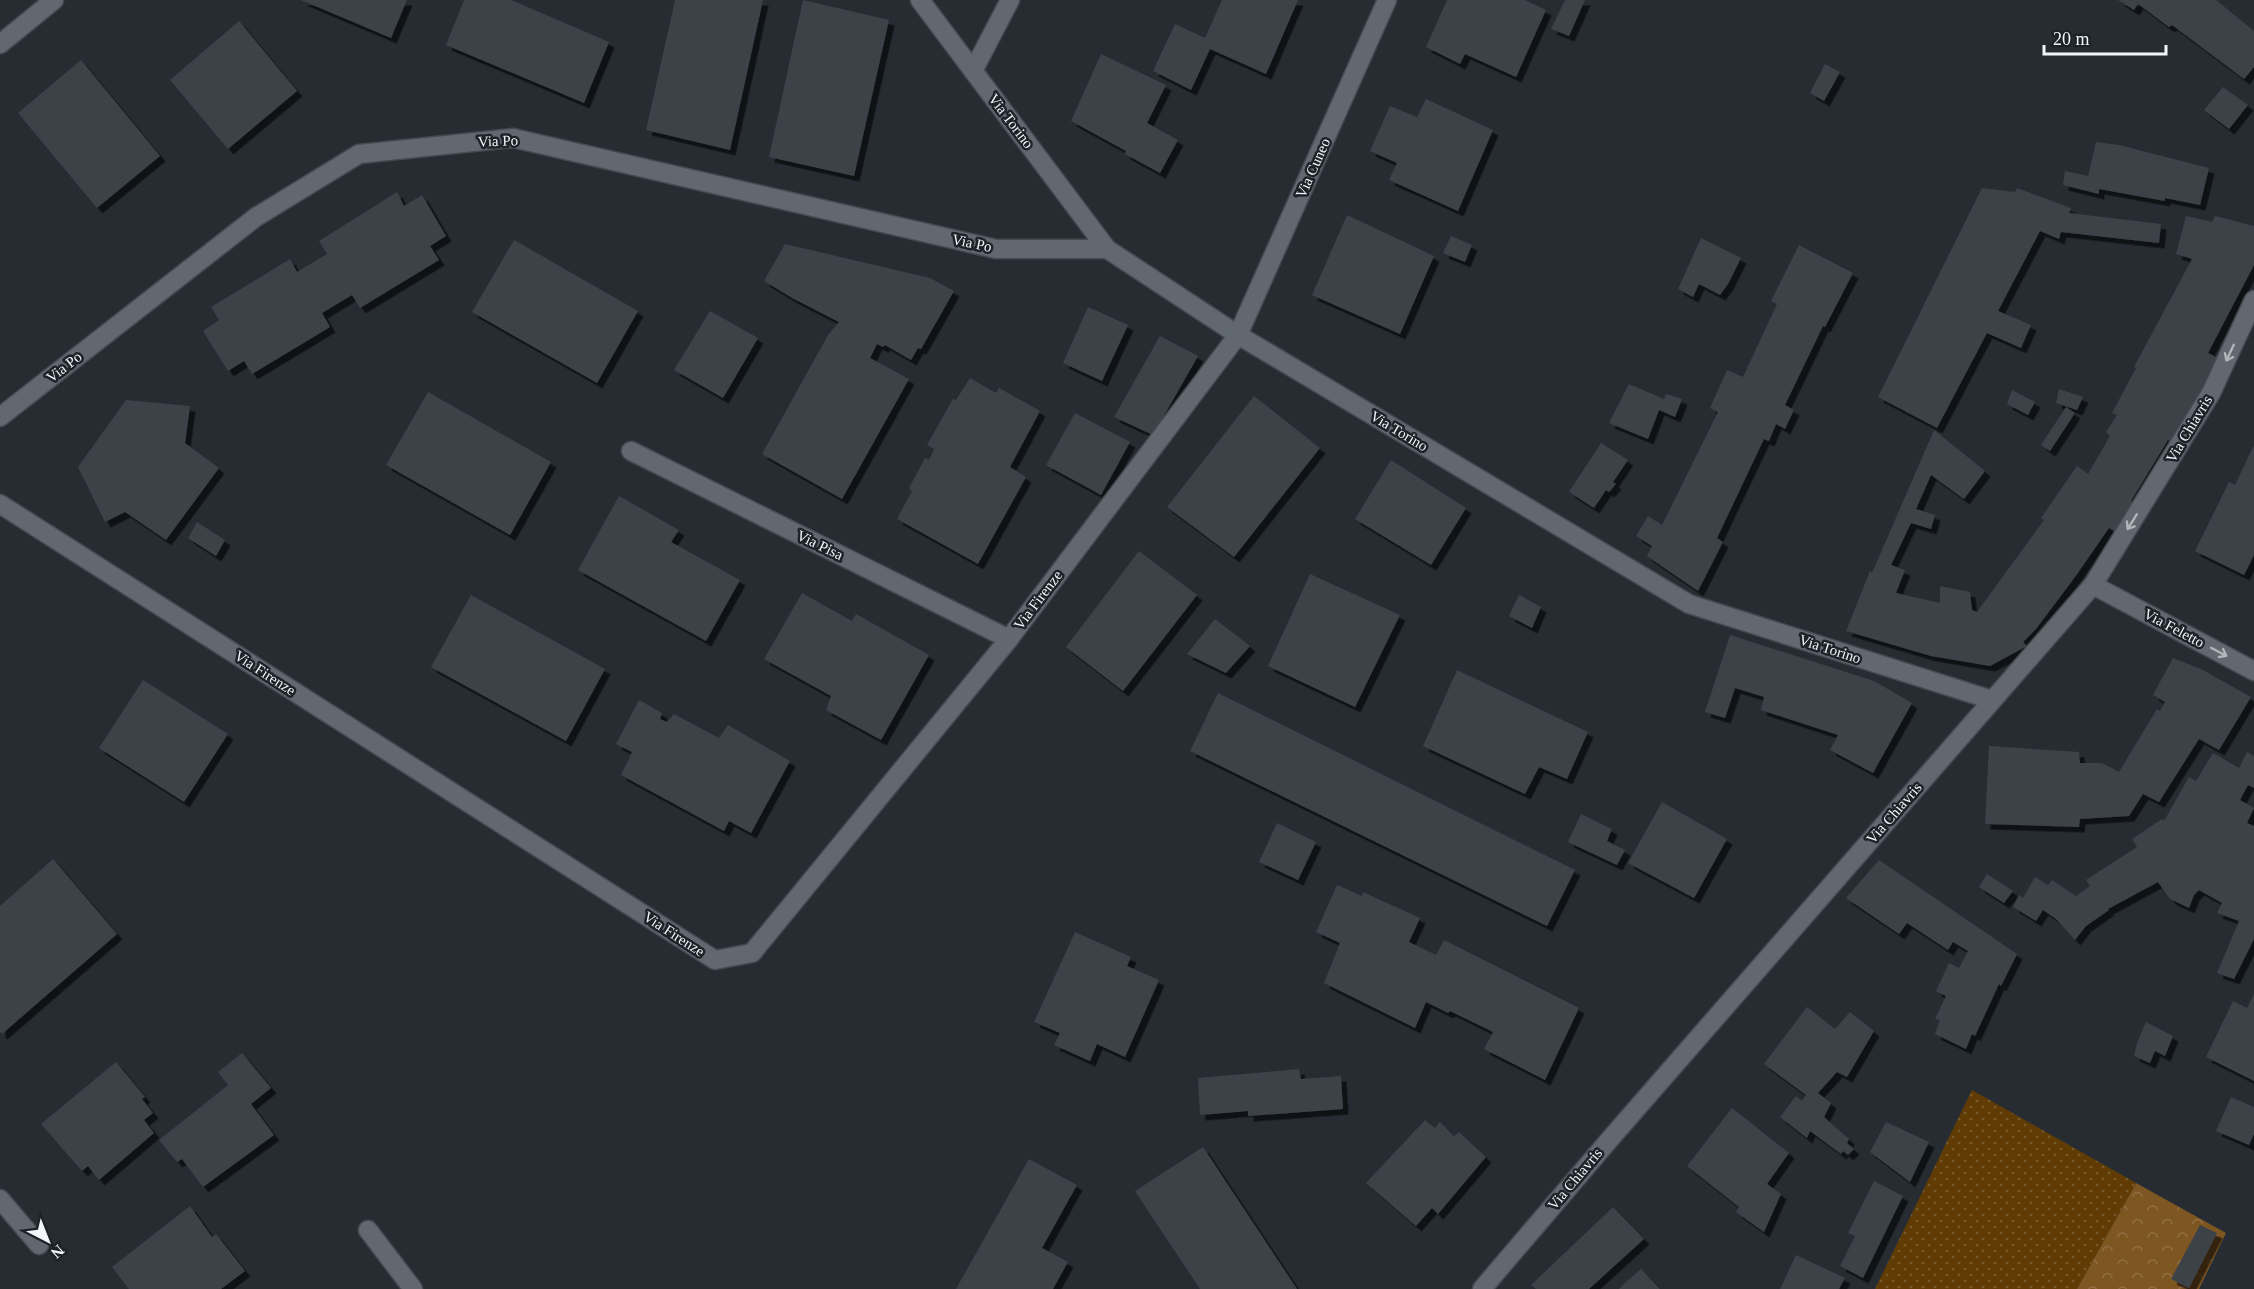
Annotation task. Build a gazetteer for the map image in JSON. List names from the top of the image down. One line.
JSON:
{"streets":{"street":["Via Torino","Via Po","Via Cuneo","Via Chiavris","Via Pisa","Via Firenze","Via Feletto"]},"crossings":[["Via Torino","Via Po"],["Via Torino","Via Cuneo"],["Via Torino","Via Chiavris"],["Via Torino","Via Firenze"],["Via Cuneo","Via Firenze"],["Via Chiavris","Via Feletto"],["Via Pisa","Via Firenze"]],"one_way":["Via Feletto"],"scale_bar":"20 m","north":"bottom right"}
